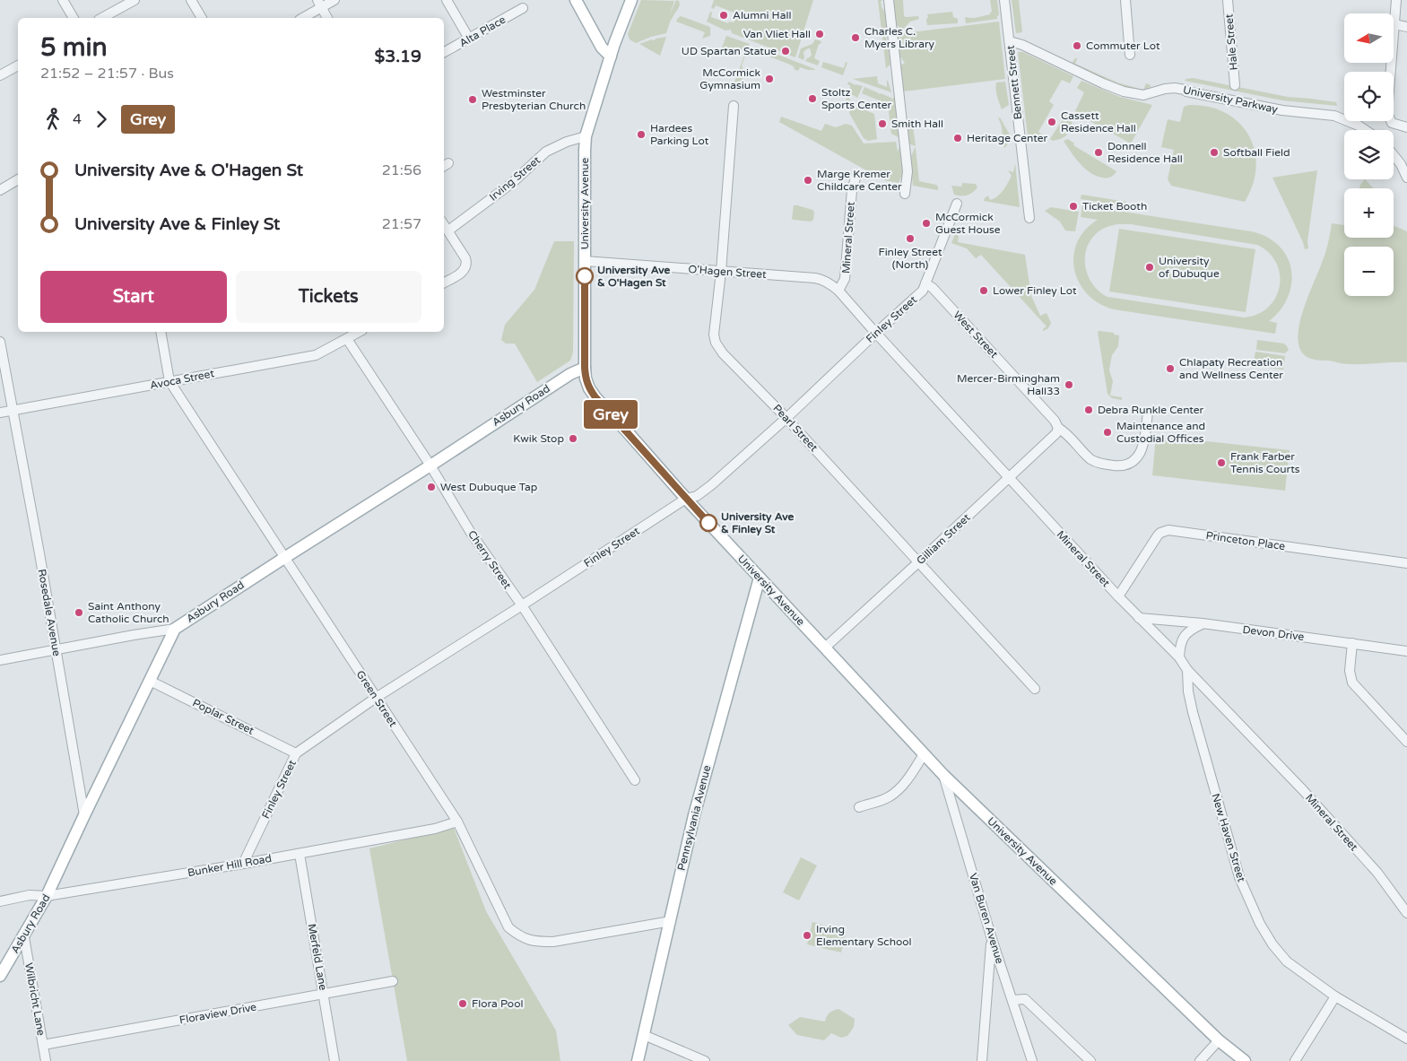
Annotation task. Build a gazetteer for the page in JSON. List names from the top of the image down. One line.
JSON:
{"streets":{"main road":["University Avenue","Asbury Road","Pennsylvania Avenue"],"street":["Alta Place","Hale Street","Bennett Street","University Parkway","Irving Street","Mineral Street","O'Hagen Street","Finley Street","West Street","Avoca Street","Pearl Street","Gilliam Street","Princeton Place","Cherry Street","Rosedale Avenue","Devon Drive","Green Street","Poplar Street","New Haven Street","Bunker Hill Road","Van Buren Avenue","Merfeld Lane","Wilbricht Lane","Floraview Drive"]},"crossings":[["Bennett Street","University Parkway"],["Irving Street","University Avenue"],["University Avenue","O'Hagen Street"],["University Avenue","Finley Street"],["University Avenue","Asbury Road"],["University Avenue","Gilliam Street"],["University Avenue","Pennsylvania Avenue"],["University Avenue","Van Buren Avenue"],["Mineral Street","O'Hagen Street"],["Mineral Street","Finley Street"],["Mineral Street","Gilliam Street"],["Mineral Street","Princeton Place"],["Mineral Street","Devon Drive"],["Mineral Street","New Haven Street"],["O'Hagen Street","Pearl Street"],["Finley Street","West Street"],["Finley Street","Pearl Street"],["Finley Street","Cherry Street"],["Finley Street","Green Street"],["Finley Street","Poplar Street"],["Finley Street","Bunker Hill Road"],["West Street","Gilliam Street"],["Avoca Street","Cherry Street"],["Avoca Street","Rosedale Avenue"],["Avoca Street","Green Street"],["Asbury Road","Cherry Street"],["Asbury Road","Rosedale Avenue"],["Asbury Road","Green Street"],["Asbury Road","Poplar Street"],["Asbury Road","Bunker Hill Road"],["Asbury Road","Wilbricht Lane"],["Pearl Street","Gilliam Street"],["Green Street","Pennsylvania Avenue"],["Green Street","Bunker Hill Road"],["Bunker Hill Road","Merfeld Lane"],["Merfeld Lane","Floraview Drive"],["Wilbricht Lane","Floraview Drive"]],"places":["Alumni Hall","Van Vliet Hall","Charles C. Myers Library","Commuter Lot","UD Spartan Statue","McCormick Gymnasium","Stoltz Sports Center","Westminster Presbyterian Church","Cassett Residence Hall","Smith Hall","Hardees Parking Lot","Heritage Center","Donnell Residence Hall","Softball Field","Marge Kremer Childcare Center","Ticket Booth","McCormick Guest House","Finley Street (North)","University of Dubuque","University Ave & O'Hagen St","Lower Finley Lot","Chlapaty Recreation and Wellness Center","Mercer-Birmingham Hall33","Debra Runkle Center","Maintenance and Custodial Offices","Kwik Stop","Frank Farber Tennis Courts","West Dubuque Tap","University Ave & Finley St","Saint Anthony Catholic Church","Irving Elementary School","Flora Pool"],"lines":["bus line Grey"],"north":"left","page":{"on_map":"Grey","map_buttons":["+","−"],"heading":["5 min","21:52 – 21:57 · Bus","$3.19"],"legs":["4","Grey"],"list":[{"name":"University Ave & O'Hagen St","value":"21:56"},{"name":"University Ave & Finley St","value":"21:57"}],"buttons":["Start","Tickets"]}}
